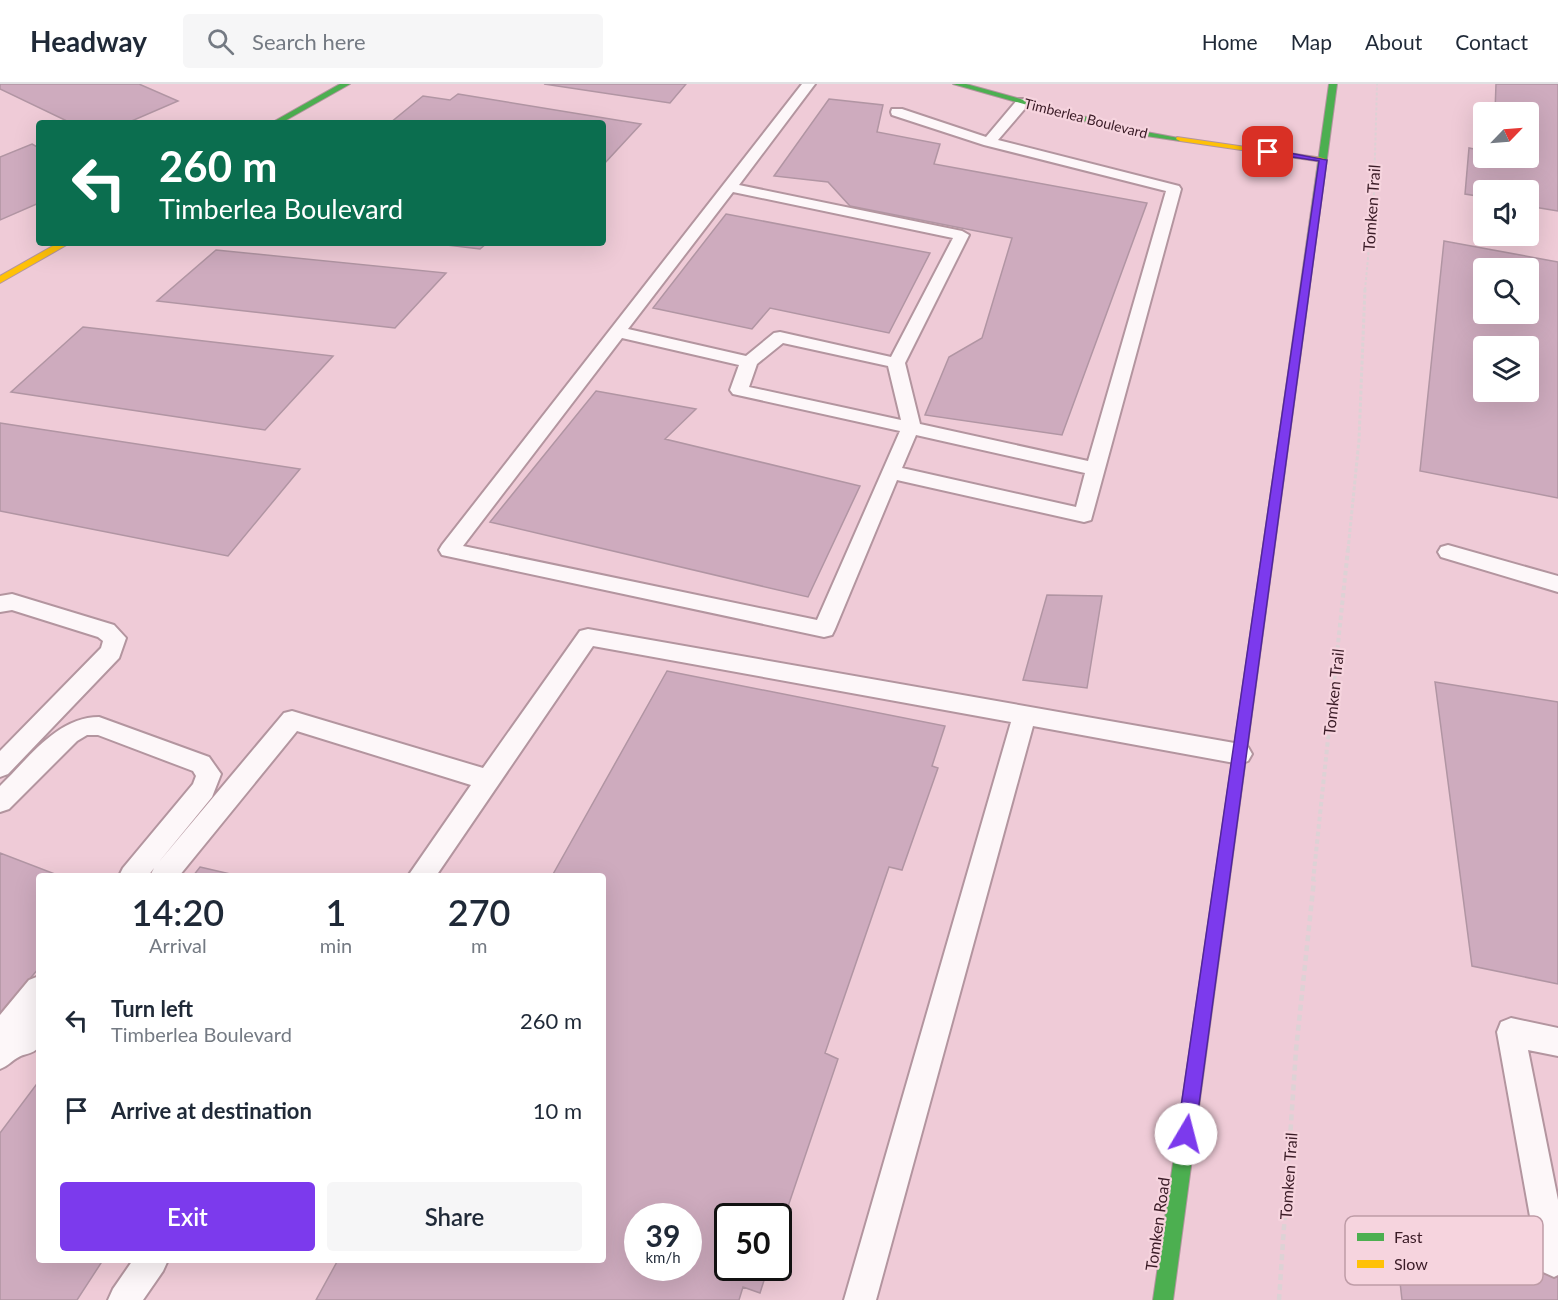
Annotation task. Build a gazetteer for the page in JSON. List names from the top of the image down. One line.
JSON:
{"streets":{"main road":["Timberlea Boulevard","Tomken Road"],"path":["Tomken Trail"]},"crossings":[["Timberlea Boulevard","Tomken Road"]],"legend":["Fast","Slow"],"north":"top right","page":{"header":"Headway","search":"Search here","nav":["Home","Map","About","Contact"],"turn":["260 m","Timberlea Boulevard"],"eta":["14:20","Arrival","1","min","270","m"],"list":[{"name":"Turn left","note":"Timberlea Boulevard","value":"260 m"},{"name":"Arrive at destination","value":"10 m"}],"buttons":["Exit","Share"],"speed":"39 km/h","limit":"50"}}
